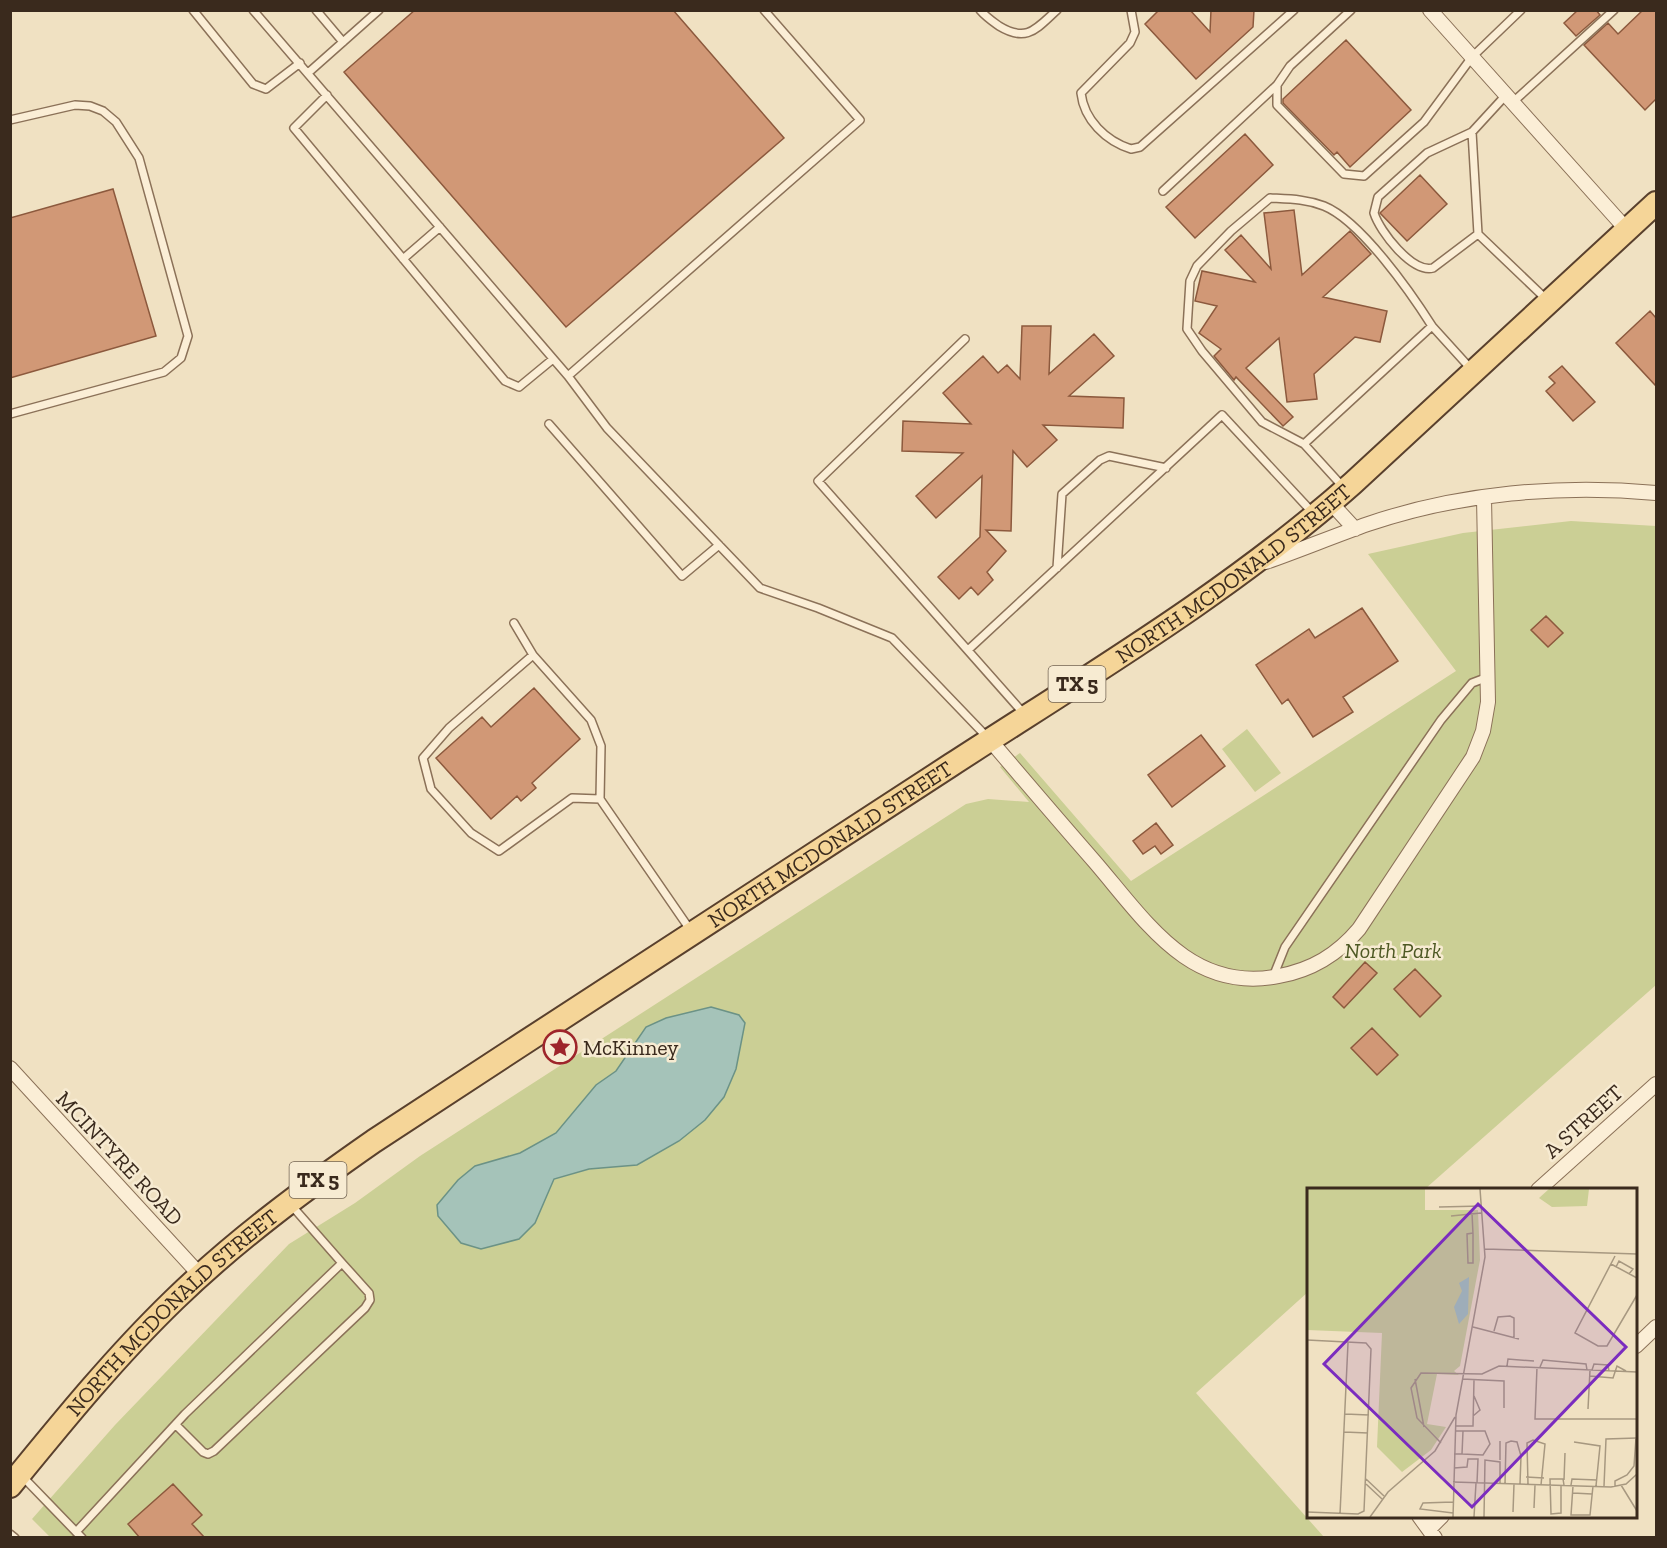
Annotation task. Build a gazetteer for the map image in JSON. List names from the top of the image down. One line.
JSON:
{"streets":{"main road":["NORTH MCDONALD STREET","TX 5"],"street":["A STREET","MCINTYRE ROAD"]},"crossings":[["NORTH MCDONALD STREET","MCINTYRE ROAD"]],"parks":["North Park"],"places":{"place":["McKinney"]}}
